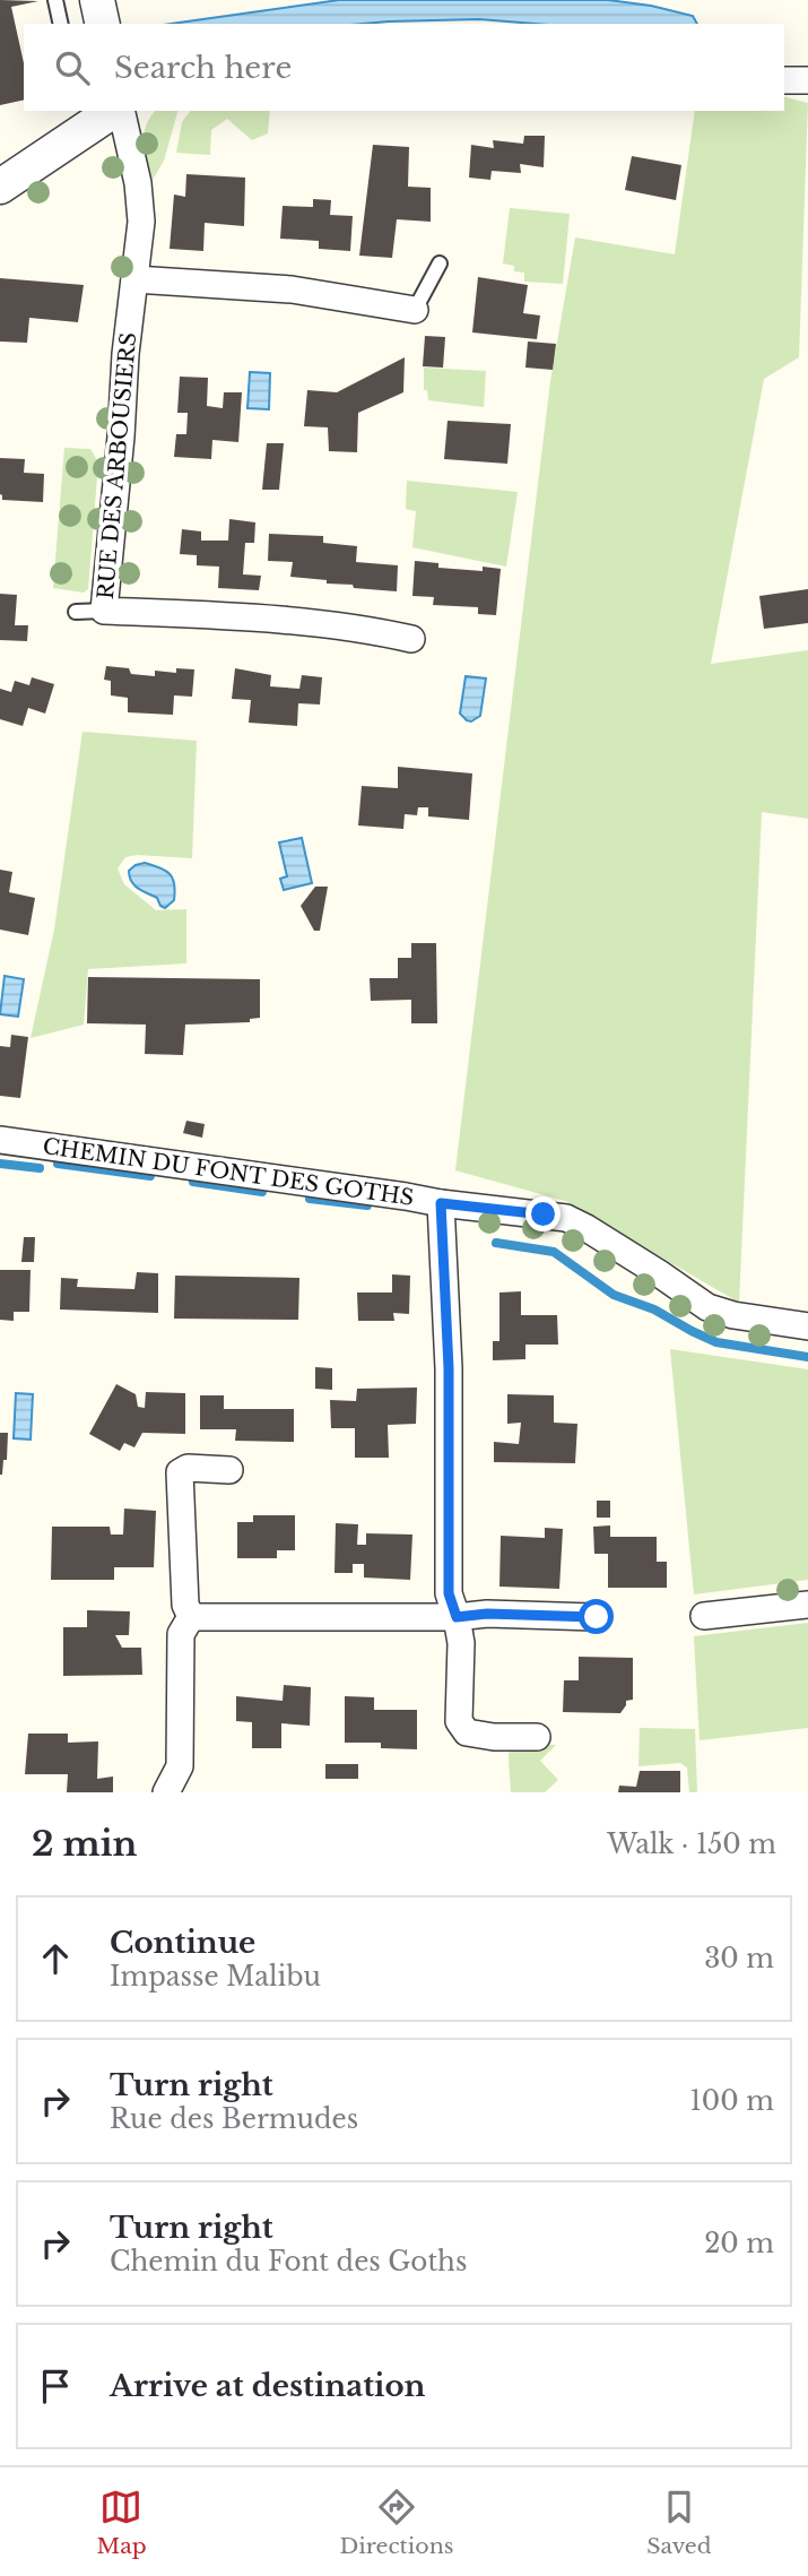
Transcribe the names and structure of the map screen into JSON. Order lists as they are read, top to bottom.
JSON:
{
  "streets": {
    "street": ["RUE DES ARBOUSIERS", "CHEMIN DU FONT DES GOTHS"]
  },
  "page": {
    "search": "Search here",
    "heading": ["2 min", "Walk · 150 m"],
    "list": [
      ["Continue", "Impasse Malibu", "30 m"],
      ["Turn right", "Rue des Bermudes", "100 m"],
      ["Turn right", "Chemin du Font des Goths", "20 m"],
      "Arrive at destination"
    ],
    "nav": ["Map", "Directions", "Saved"]
  }
}
